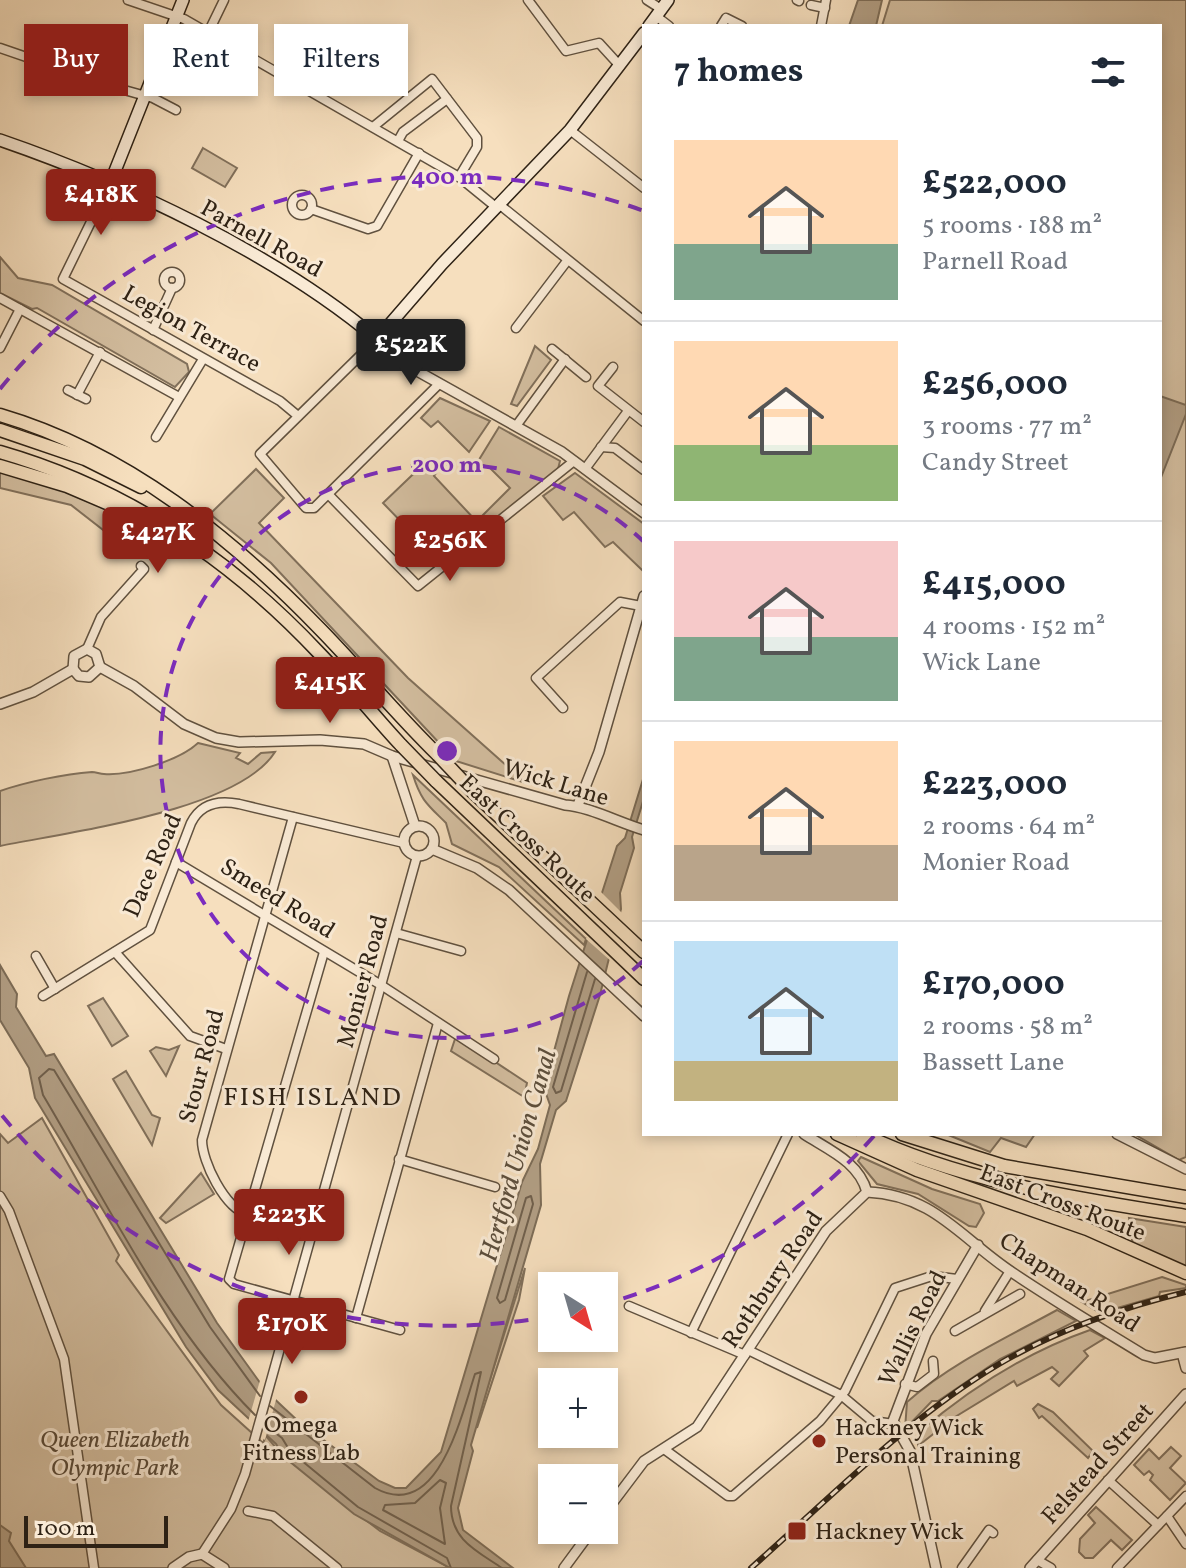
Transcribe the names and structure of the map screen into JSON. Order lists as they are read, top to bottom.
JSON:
{
  "streets": {
    "highway": ["East Cross Route"],
    "main road": ["Parnell Road"],
    "street": [
      "Legion Terrace",
      "Wick Lane",
      "Dace Road",
      "Smeed Road",
      "Monier Road",
      "Stour Road",
      "Rothbury Road",
      "Chapman Road",
      "Wallis Road",
      "Felstead Street"
    ]
  },
  "crossings": [
    ["Parnell Road", "Legion Terrace"],
    ["Dace Road", "Smeed Road"],
    ["Dace Road", "Monier Road"],
    ["Dace Road", "Stour Road"],
    ["Smeed Road", "Monier Road"],
    ["Smeed Road", "Stour Road"],
    ["Chapman Road", "Wallis Road"]
  ],
  "districts": ["FISH ISLAND"],
  "water": ["Hertford Union Canal"],
  "parks": ["Queen Elizabeth Olympic Park"],
  "places": {
    "other": ["Omega Fitness Lab", "Hackney Wick Personal Training"],
    "transit": ["Hackney Wick"]
  },
  "scale_bar": "100 m",
  "north": "bottom right",
  "page": {
    "chip": ["Buy", "Rent", "Filters"],
    "heading": "7 homes",
    "list": [
      {
        "name": "£522,000",
        "note": "5 rooms · 188 m² · Parnell Road"
      },
      {
        "name": "£256,000",
        "note": "3 rooms · 77 m² · Candy Street"
      },
      {
        "name": "£415,000",
        "note": "4 rooms · 152 m² · Wick Lane"
      },
      {
        "name": "£223,000",
        "note": "2 rooms · 64 m² · Monier Road"
      },
      {
        "name": "£170,000",
        "note": "2 rooms · 58 m² · Bassett Lane"
      }
    ],
    "price": [
      "£418K",
      "£522K",
      "£427K",
      "£256K",
      "£415K",
      "£223K",
      "£170K"
    ],
    "map_buttons": ["+", "−"],
    "scale": "100 m"
  },
  "rings": ["400 m", "200 m"]
}
